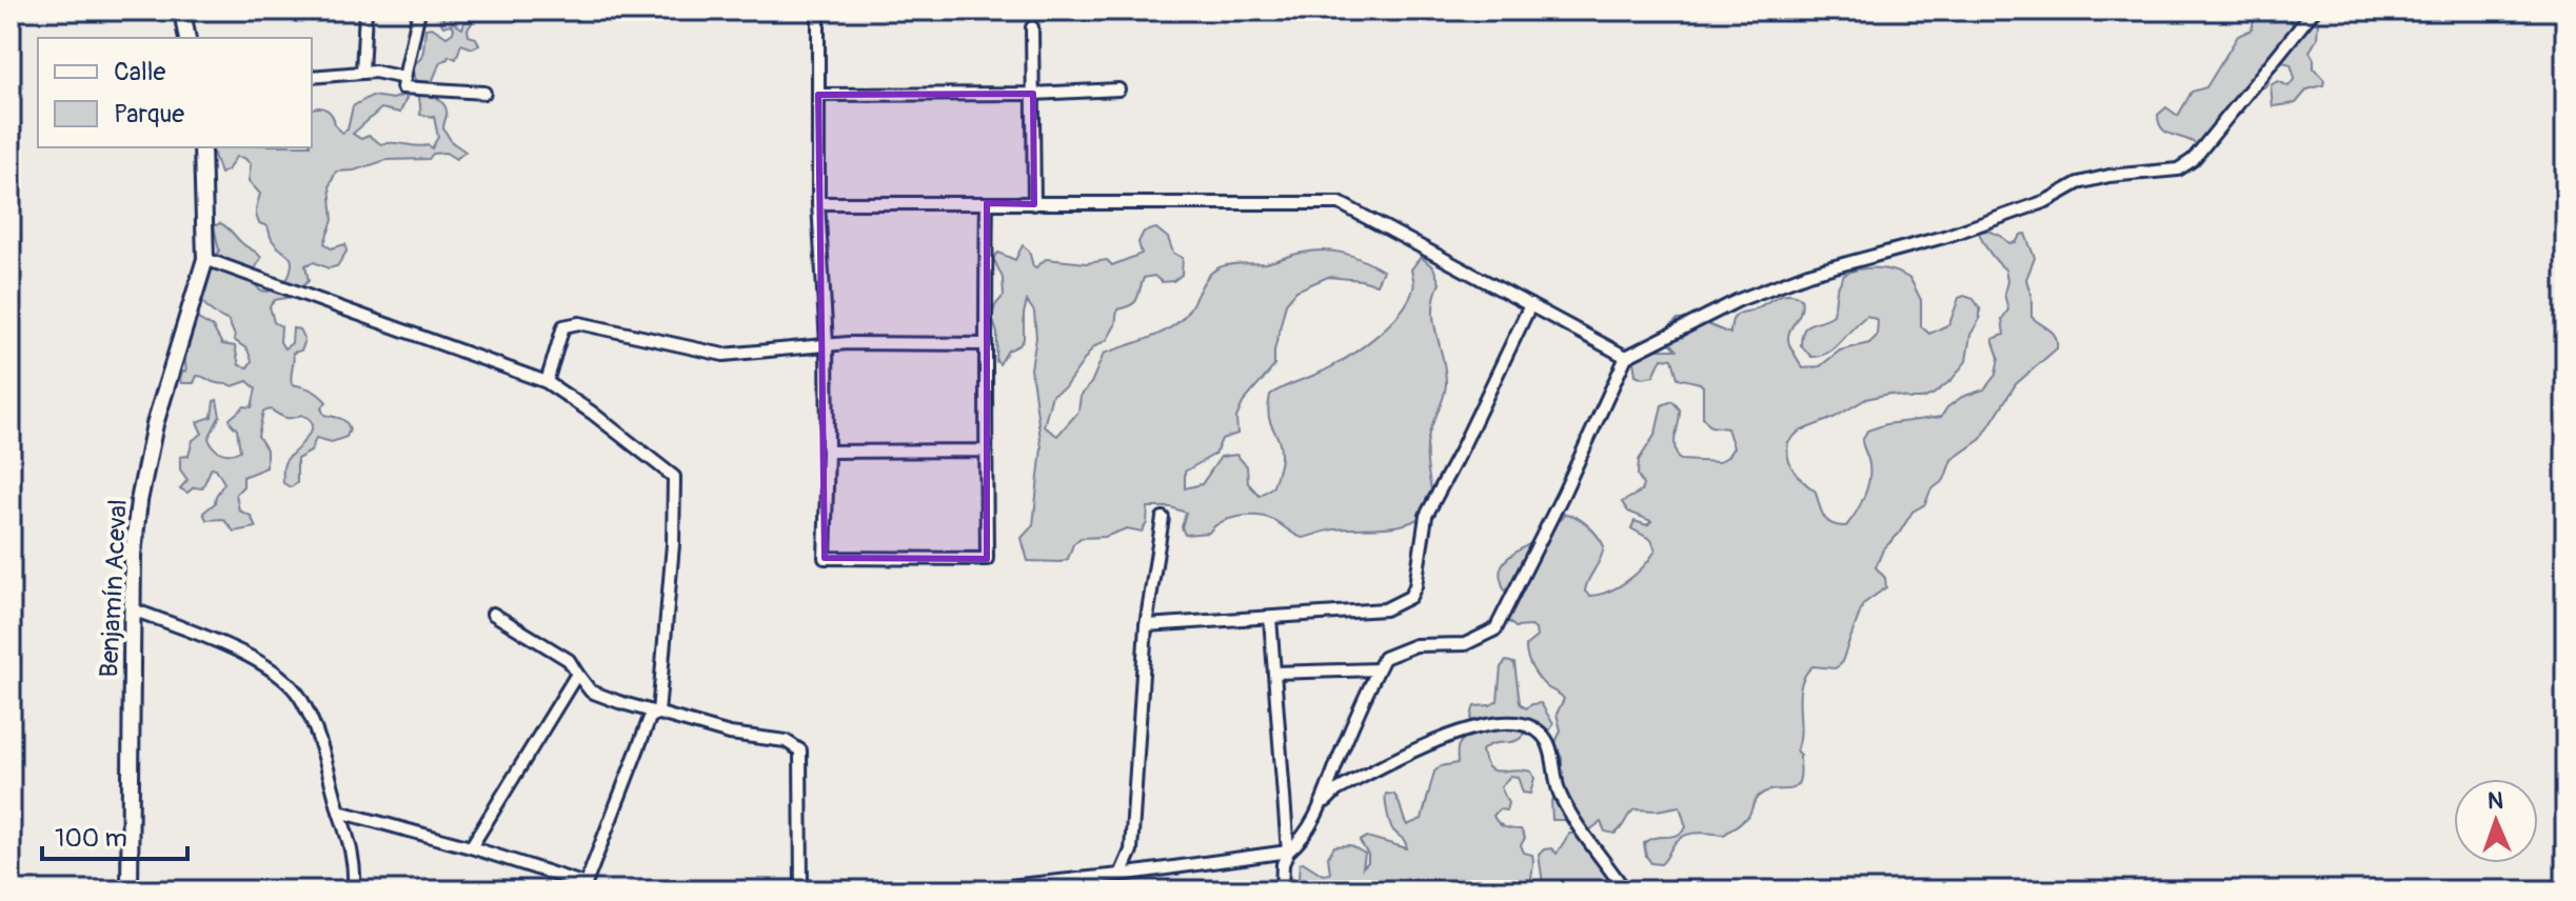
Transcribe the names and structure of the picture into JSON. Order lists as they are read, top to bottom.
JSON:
{
  "streets": {
    "street": ["Benjamín Aceval"]
  },
  "legend": ["Calle", "Parque"],
  "scale_bar": "100 m",
  "north": "top"
}
